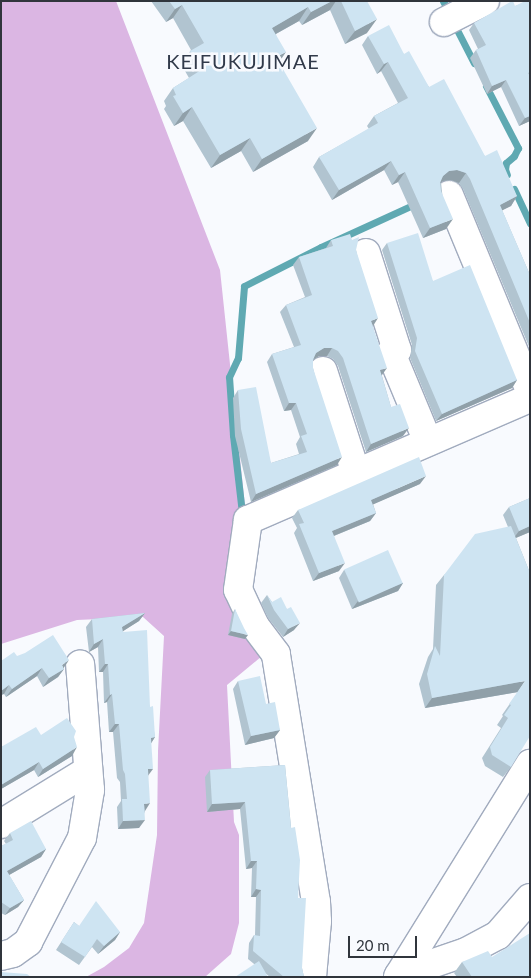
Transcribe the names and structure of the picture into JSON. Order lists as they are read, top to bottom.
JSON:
{
  "districts": ["KEIFUKUJIMAE"],
  "scale_bar": "20 m"
}
